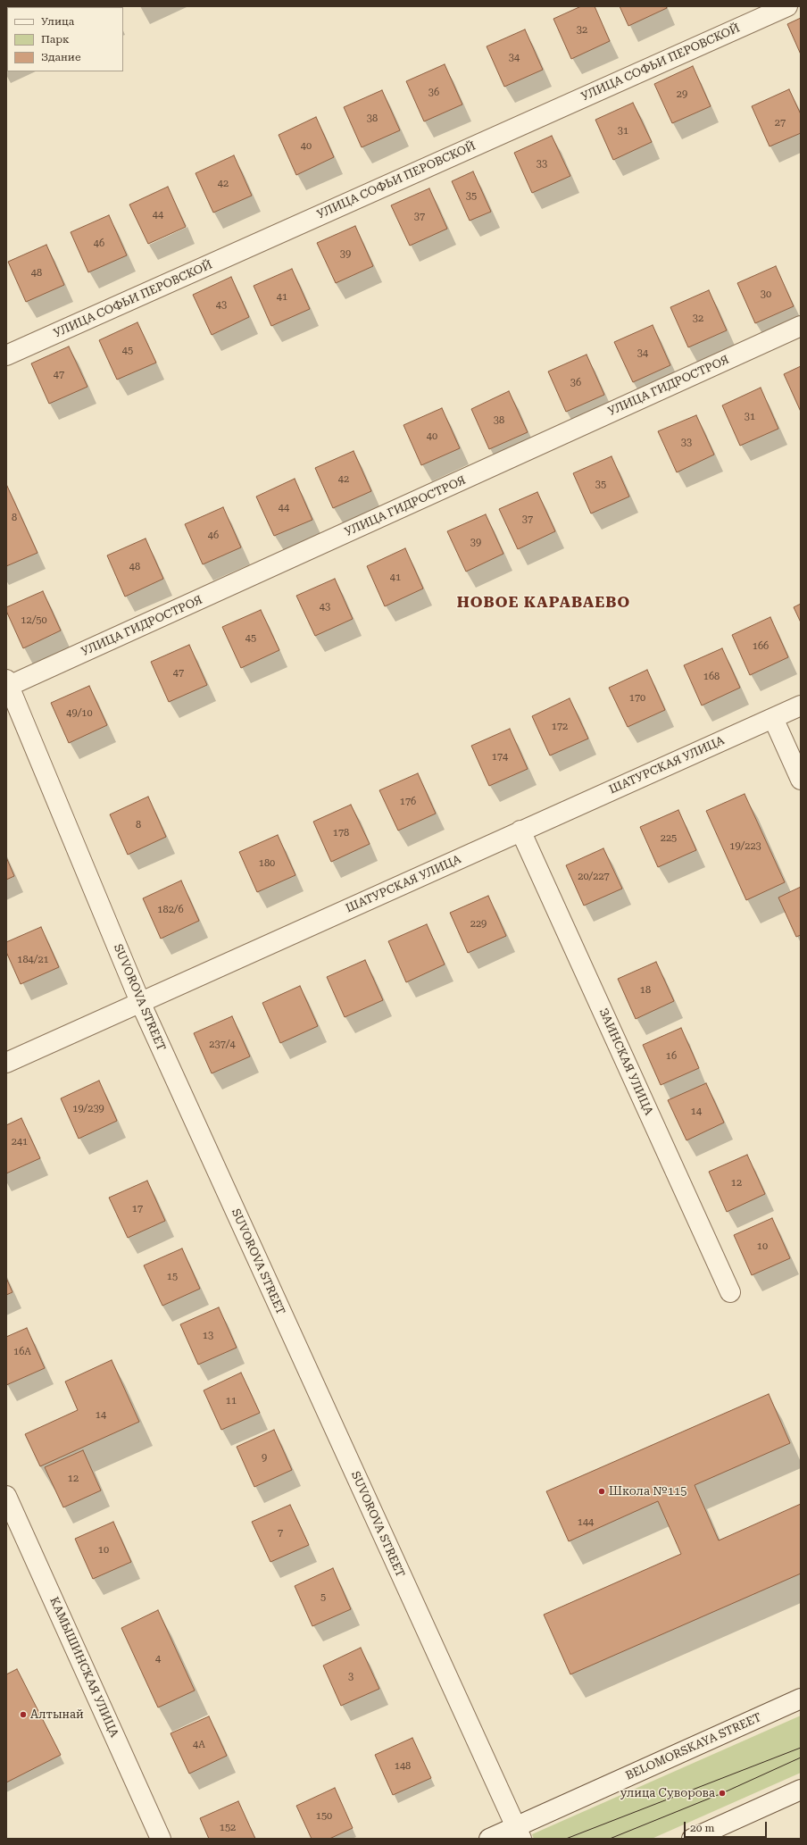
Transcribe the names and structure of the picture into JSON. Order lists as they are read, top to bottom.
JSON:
{
  "streets": {
    "street": [
      "УЛИЦА СОФЬИ ПЕРОВСКОЙ",
      "УЛИЦА ГИДРОСТРОЯ",
      "ШАТУРСКАЯ УЛИЦА",
      "SUVOROVA STREET",
      "ЗАИНСКАЯ УЛИЦА",
      "КАМЫШИНСКАЯ УЛИЦА",
      "BELOMORSKAYA STREET"
    ]
  },
  "crossings": [
    ["УЛИЦА ГИДРОСТРОЯ", "SUVOROVA STREET"],
    ["ШАТУРСКАЯ УЛИЦА", "SUVOROVA STREET"],
    ["ШАТУРСКАЯ УЛИЦА", "ЗАИНСКАЯ УЛИЦА"],
    ["SUVOROVA STREET", "BELOMORSKAYA STREET"]
  ],
  "districts": ["НОВОЕ КАРАВАЕВО"],
  "places": ["Школа №115", "Алтынай", "улица Суворова"],
  "house_numbers": [
    "32",
    "34",
    "36",
    "29",
    "38",
    "27",
    "31",
    "40",
    "33",
    "42",
    "35",
    "44",
    "37",
    "46",
    "39",
    "48",
    "30",
    "41",
    "43",
    "32",
    "45",
    "34",
    "47",
    "36",
    "31",
    "38",
    "40",
    "33",
    "42",
    "35",
    "44",
    "8",
    "37",
    "46",
    "39",
    "48",
    "41",
    "43",
    "12/50",
    "45",
    "166",
    "47",
    "168",
    "170",
    "49/10",
    "172",
    "174",
    "176",
    "8",
    "178",
    "225",
    "19/223",
    "180",
    "20/227",
    "182/6",
    "229",
    "184/21",
    "18",
    "237/4",
    "16",
    "19/239",
    "14",
    "241",
    "12",
    "17",
    "10",
    "15",
    "13",
    "16А",
    "11",
    "14",
    "9",
    "12",
    "144",
    "7",
    "10",
    "5",
    "4",
    "3",
    "4А",
    "148",
    "150",
    "152"
  ],
  "legend": ["Улица", "Парк", "Здание"],
  "scale_bar": "20 m"
}
